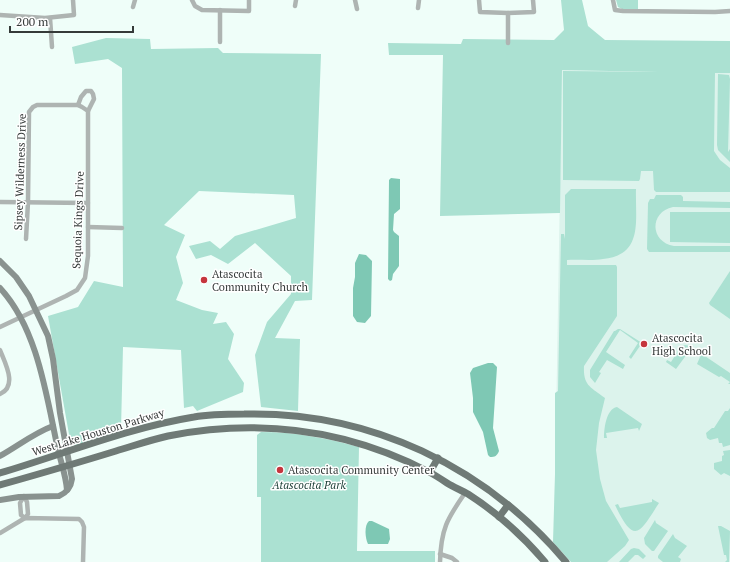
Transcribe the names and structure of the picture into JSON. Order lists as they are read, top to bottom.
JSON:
{
  "streets": {
    "main road": ["West Lake Houston Parkway"],
    "street": ["Sipsey Wilderness Drive", "Sequoia Kings Drive"]
  },
  "crossings": [
    ["Sipsey Wilderness Drive", "Sequoia Kings Drive"]
  ],
  "parks": ["Atascocita Park"],
  "places": ["Atascocita Community Church", "Atascocita High School", "Atascocita Community Center"],
  "scale_bar": "200 m"
}
